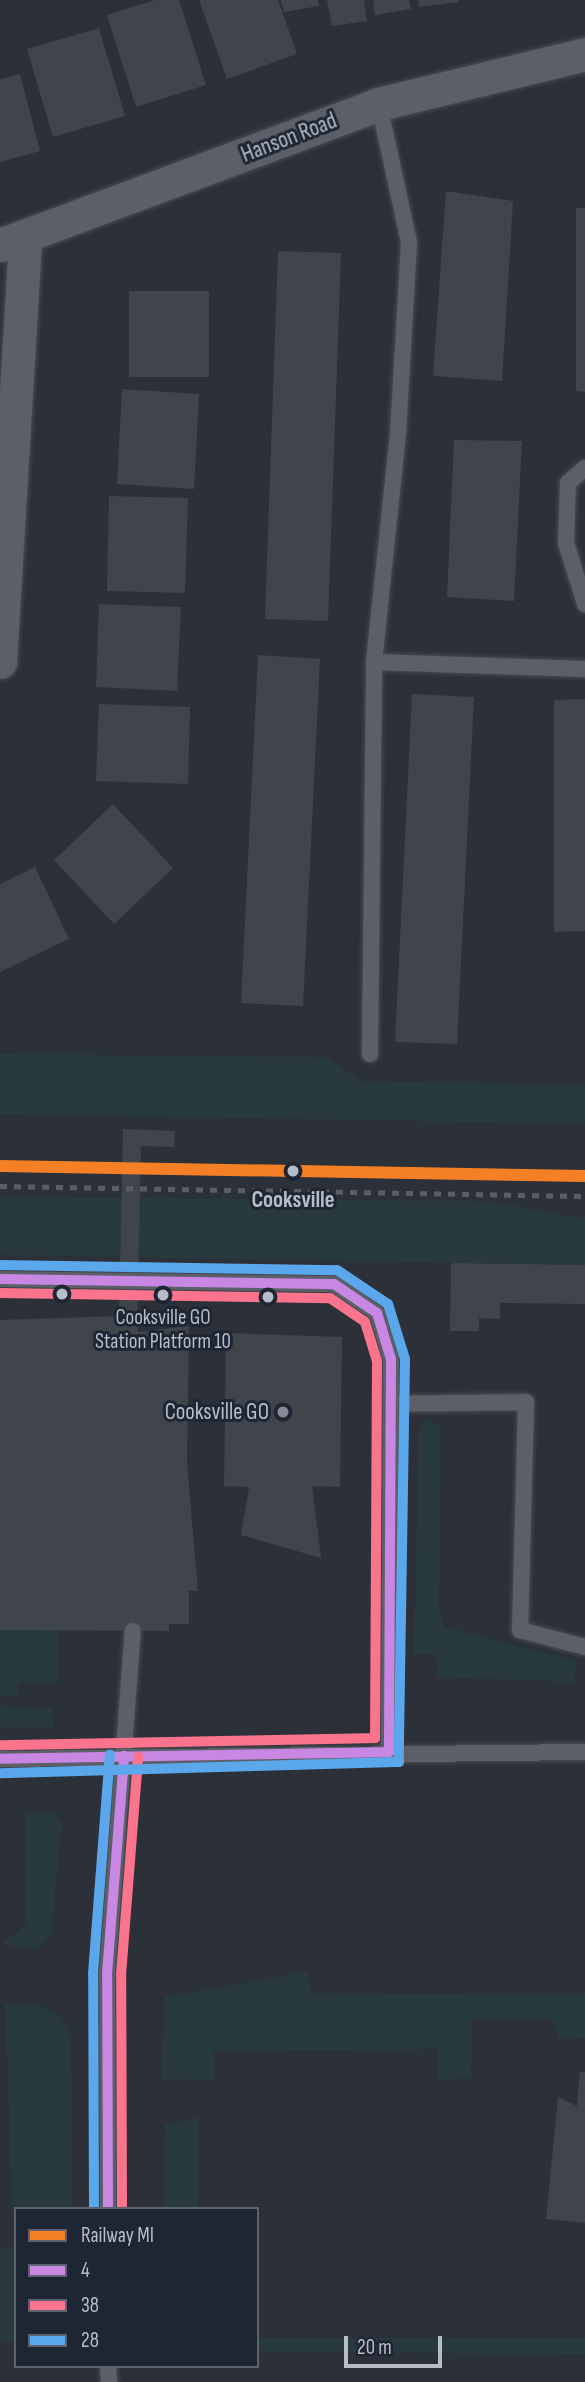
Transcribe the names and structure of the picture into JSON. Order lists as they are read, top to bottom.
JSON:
{
  "streets": {
    "street": ["Hanson Road"]
  },
  "places": ["Cooksville", "Cooksville GO Station Platform 10", "Cooksville GO"],
  "lines": [
    "rail line MI",
    "transit line 28",
    "transit line 4",
    "transit line 38"
  ],
  "legend": [
    "Railway MI",
    "4",
    "38",
    "28"
  ],
  "scale_bar": "20 m"
}
